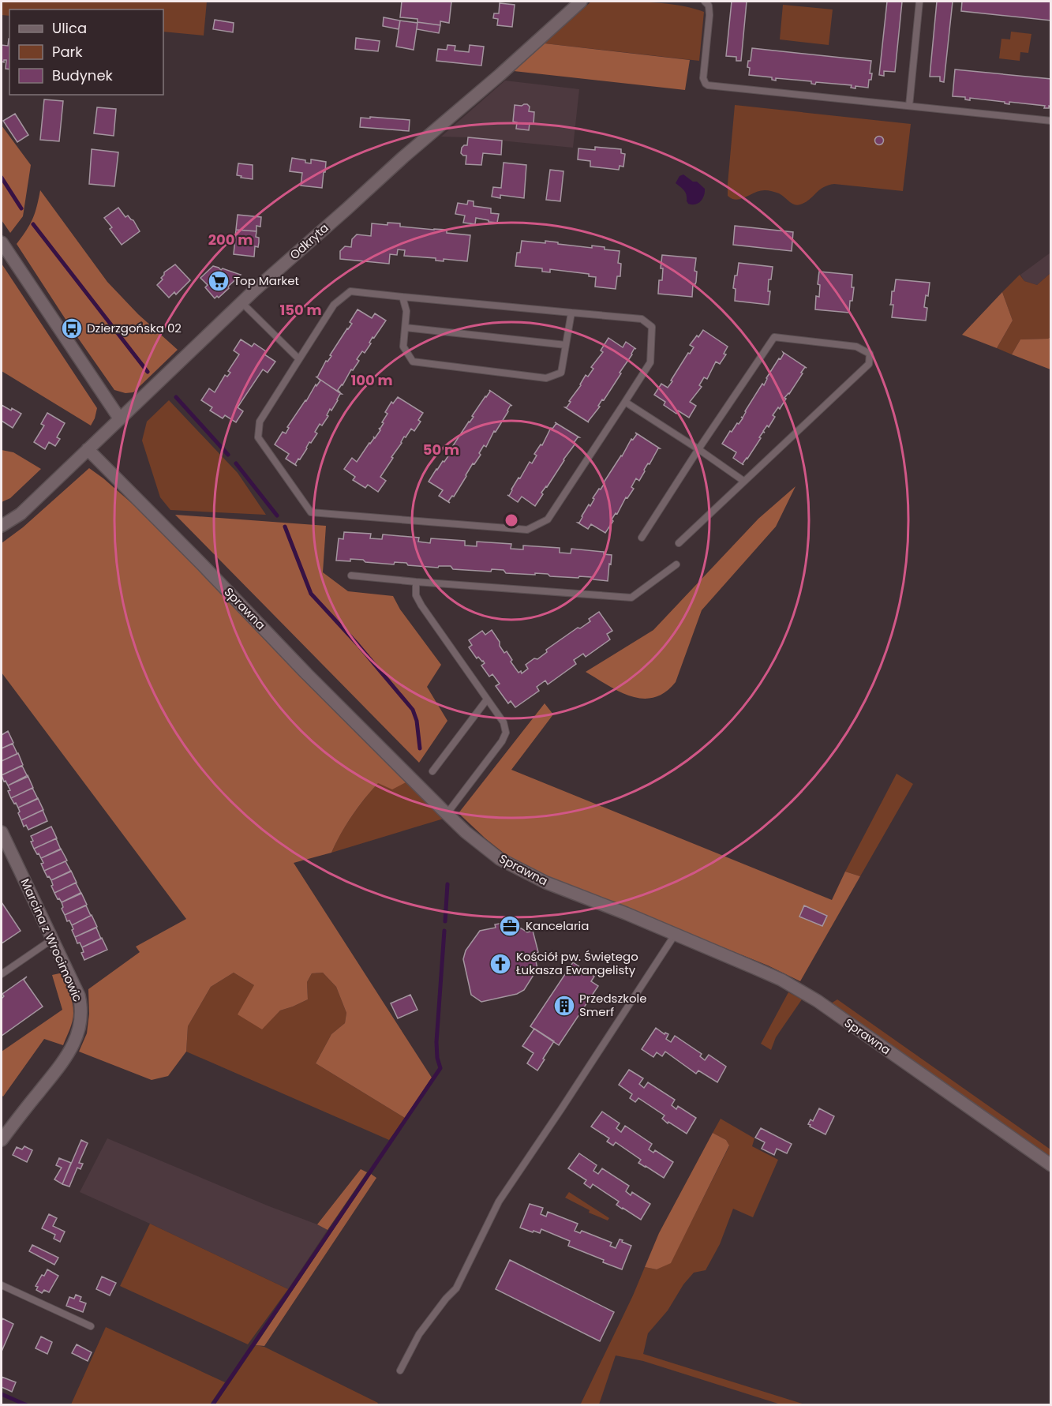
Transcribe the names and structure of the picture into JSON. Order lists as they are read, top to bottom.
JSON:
{
  "streets": {
    "street": ["Odkryta", "Sprawna", "Marcina z Wrocimowic"]
  },
  "crossings": [
    ["Odkryta", "Sprawna"]
  ],
  "places": {
    "supermarket": ["Top Market"],
    "bus stop": ["Dzierzgońska 02"],
    "office": ["Kancelaria"],
    "church": ["Kościół pw. Świętego Łukasza Ewangelisty"],
    "building": ["Przedszkole Smerf"]
  },
  "legend": ["Ulica", "Park", "Budynek"],
  "rings": [
    "200 m",
    "150 m",
    "100 m",
    "50 m"
  ]
}
